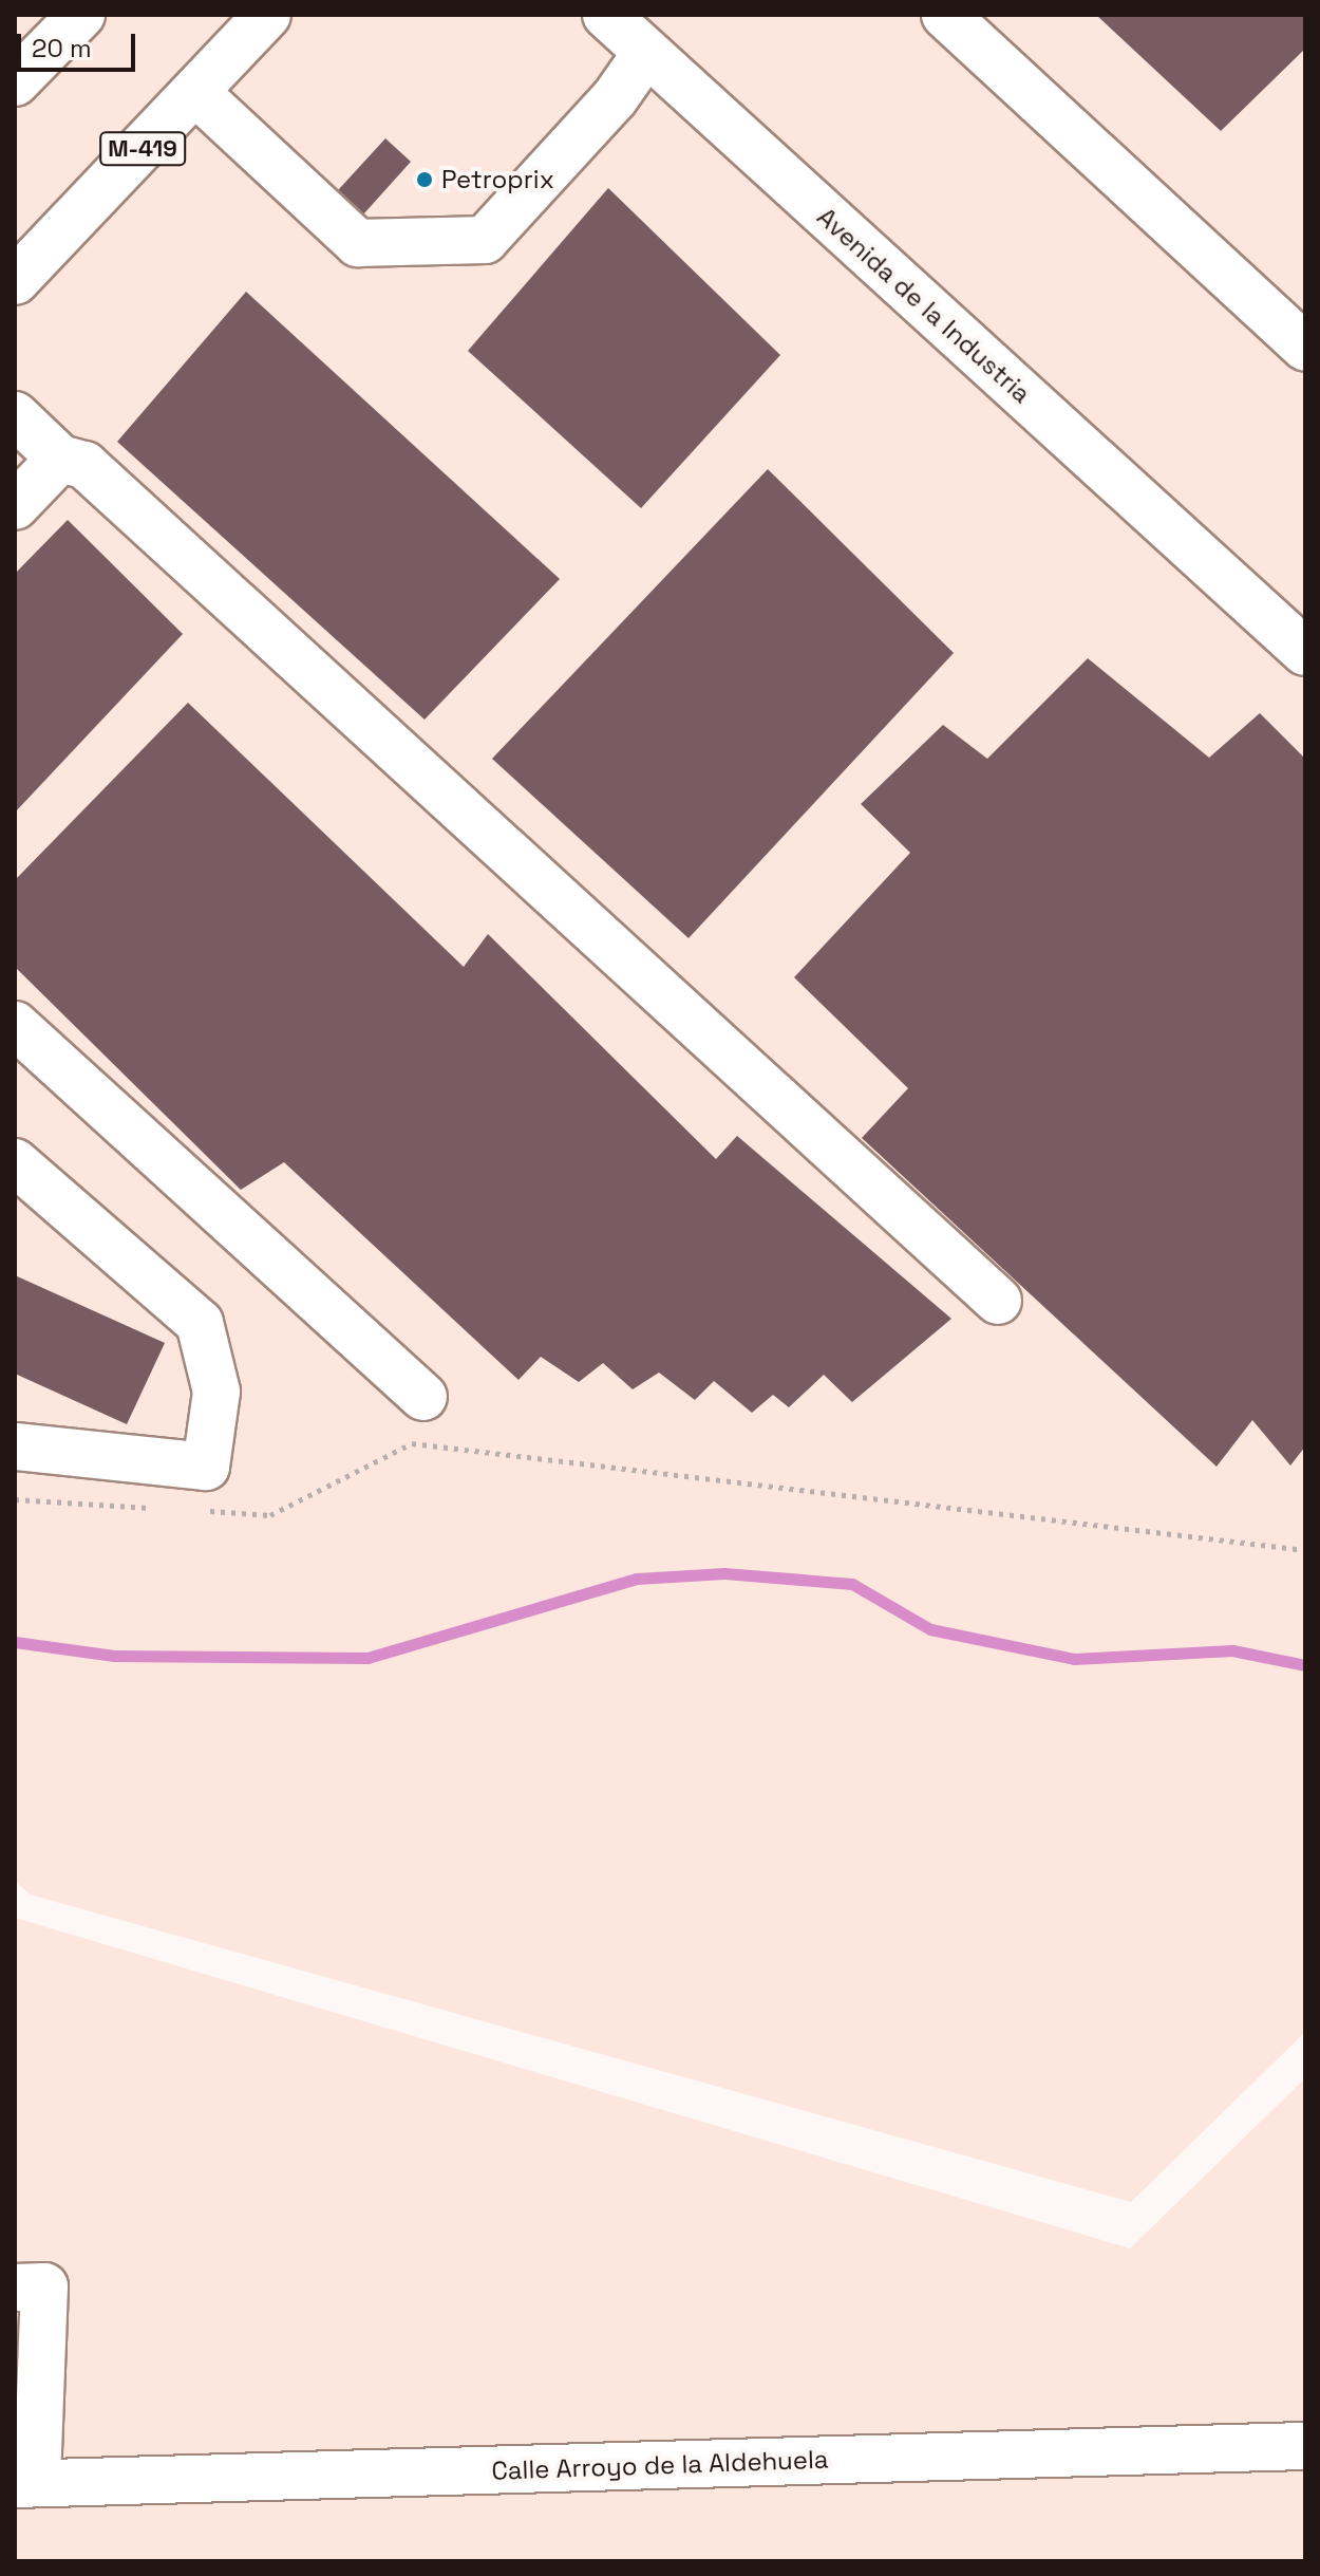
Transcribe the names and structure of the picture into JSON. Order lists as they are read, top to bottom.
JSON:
{
  "streets": {
    "street": ["M-419", "Avenida de la Industria", "Calle Arroyo de la Aldehuela"]
  },
  "places": ["Petroprix"],
  "scale_bar": "20 m"
}
